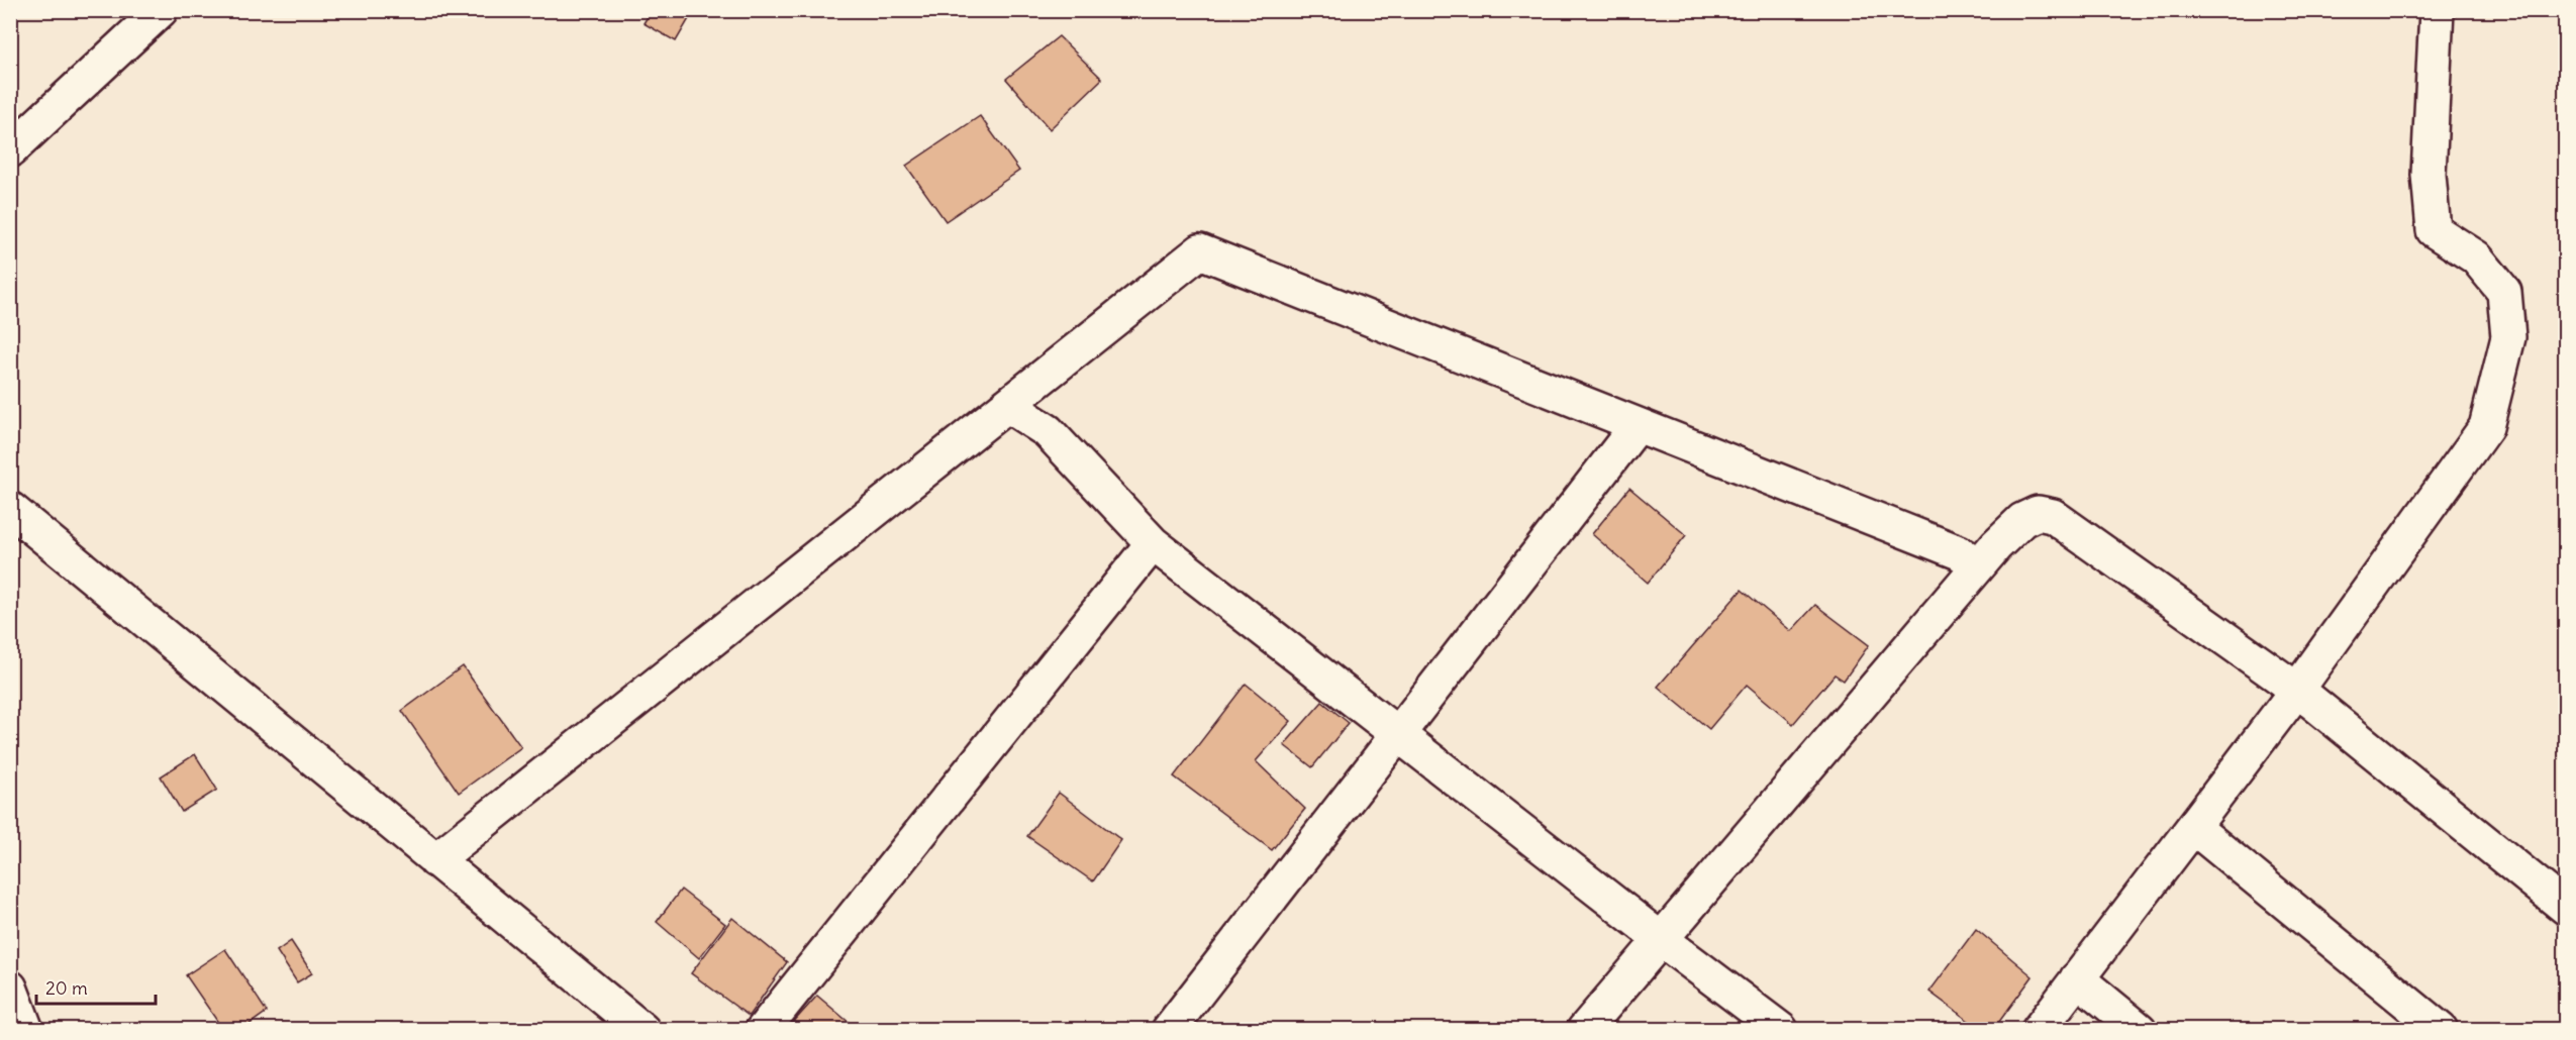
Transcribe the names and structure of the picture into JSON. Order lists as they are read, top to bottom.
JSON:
{
  "scale_bar": "20 m"
}
